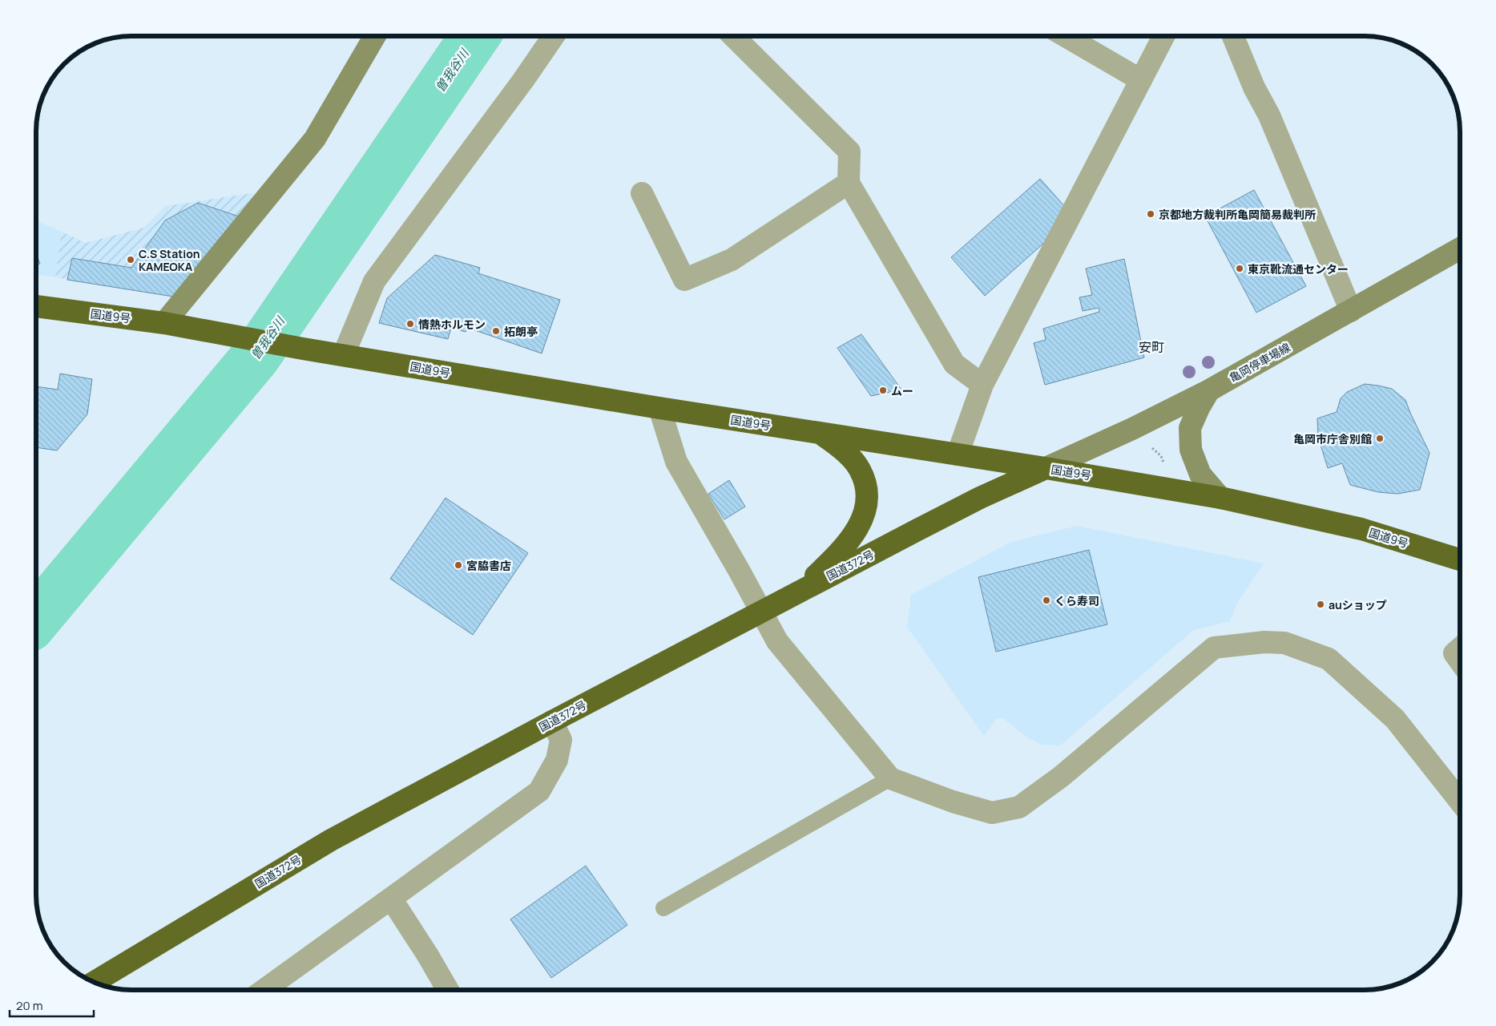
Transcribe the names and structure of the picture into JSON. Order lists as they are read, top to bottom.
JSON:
{
  "streets": {
    "highway": ["国道9号", "国道372号"],
    "main road": ["亀岡停車場線"]
  },
  "crossings": [
    ["国道9号", "亀岡停車場線"],
    ["国道9号", "国道372号"],
    ["亀岡停車場線", "国道372号"]
  ],
  "districts": ["安町"],
  "water": ["曽我谷川"],
  "places": [
    "京都地方裁判所亀岡簡易裁判所",
    "C.S Station KAMEOKA",
    "東京靴流通センター",
    "情熱ホルモン",
    "拓朗亭",
    "ムー",
    "亀岡市庁舎別館",
    "宮脇書店",
    "くら寿司",
    "auショップ"
  ],
  "scale_bar": "20 m"
}
